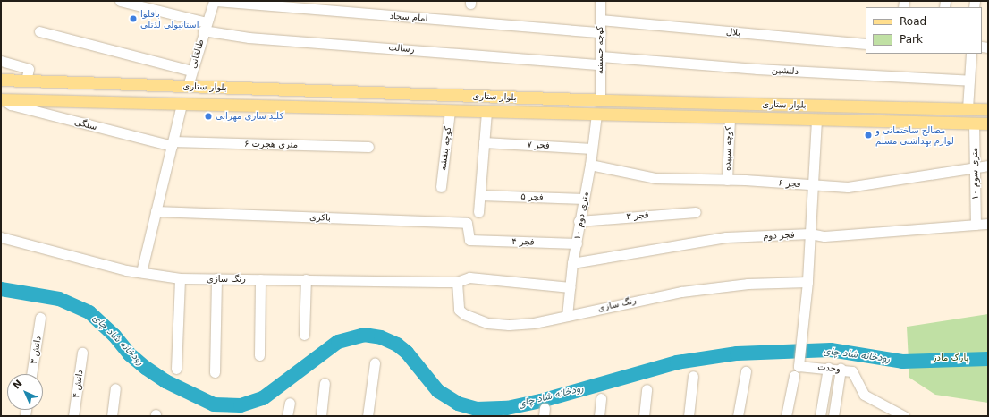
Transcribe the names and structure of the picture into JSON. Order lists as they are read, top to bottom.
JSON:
{
  "streets": {
    "main road": ["بلوار ستاری"],
    "street": [
      "امام سجاد",
      "بلال",
      "رسالت",
      "کوچه حسینیه",
      "طالقانی",
      "دلنشین",
      "سلگی",
      "۶ متری هجرت",
      "فجر ۷",
      "کوچه بنفشه",
      "کوچه سپیده",
      "۱۰ متری سوم",
      "فجر ۶",
      "فجر ۵",
      "۱۰ متری دوم",
      "فجر ۳",
      "باکری",
      "فجر دوم",
      "فجر ۴",
      "رنگ سازی",
      "دانش ۳",
      "وحدت",
      "دانش ۴"
    ]
  },
  "crossings": [
    ["امام سجاد", "کوچه حسینیه"],
    ["بلال", "کوچه حسینیه"],
    ["رسالت", "کوچه حسینیه"],
    ["رسالت", "طالقانی"],
    ["رسالت", "دلنشین"],
    ["کوچه حسینیه", "دلنشین"],
    ["کوچه حسینیه", "بلوار ستاری"],
    ["طالقانی", "بلوار ستاری"],
    ["بلوار ستاری", "سلگی"],
    ["بلوار ستاری", "کوچه بنفشه"],
    ["بلوار ستاری", "کوچه سپیده"],
    ["بلوار ستاری", "۱۰ متری سوم"],
    ["بلوار ستاری", "۱۰ متری دوم"],
    ["سلگی", "۶ متری هجرت"],
    ["فجر ۷", "۱۰ متری دوم"],
    ["کوچه سپیده", "فجر ۶"],
    ["۱۰ متری سوم", "فجر ۶"],
    ["۱۰ متری سوم", "فجر دوم"],
    ["فجر ۶", "۱۰ متری دوم"],
    ["فجر ۵", "۱۰ متری دوم"],
    ["۱۰ متری دوم", "فجر ۳"],
    ["۱۰ متری دوم", "فجر دوم"],
    ["۱۰ متری دوم", "فجر ۴"],
    ["۱۰ متری دوم", "رنگ سازی"],
    ["باکری", "فجر ۴"],
    ["رنگ سازی", "وحدت"]
  ],
  "water": ["رودخانه شاد چای"],
  "parks": ["پارک مادر"],
  "places": ["باقلوا استانبولی لذتلی", "کلید سازی مهرابی", "مصالح ساختمانی و لوازم بهداشتی مسلم"],
  "legend": ["Road", "Park"],
  "north": "top left"
}
